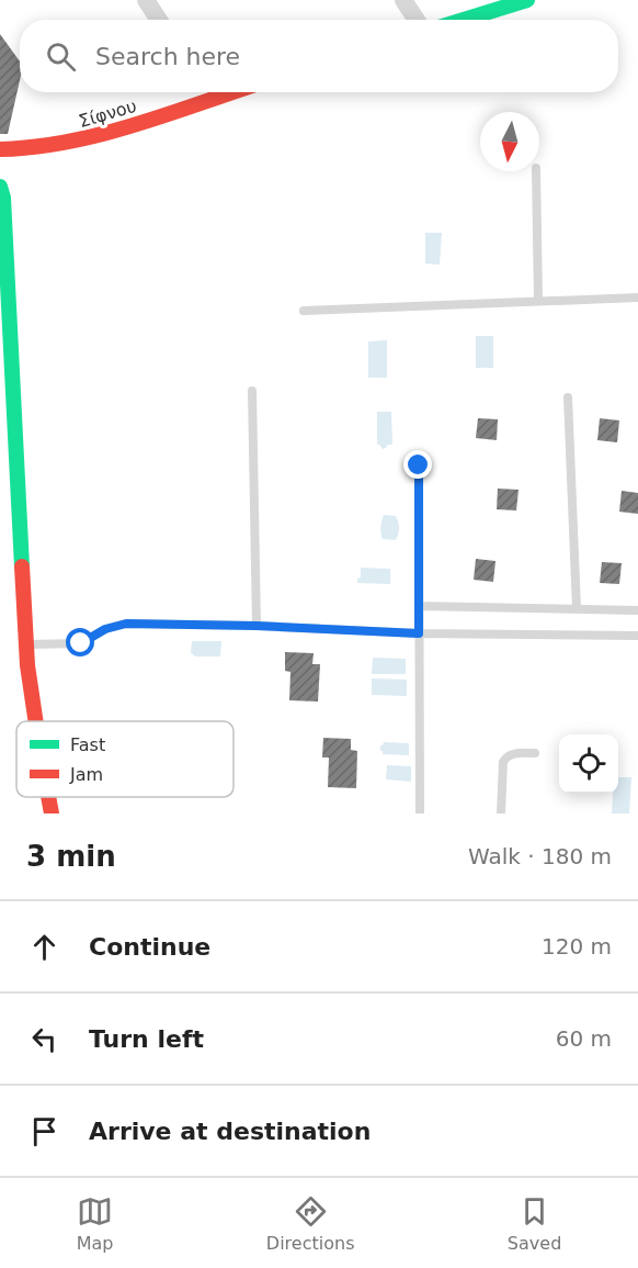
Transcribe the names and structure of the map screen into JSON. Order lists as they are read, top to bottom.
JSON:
{
  "streets": {
    "street": ["Σίφνου"]
  },
  "legend": ["Fast", "Jam"],
  "north": "bottom",
  "page": {
    "search": "Search here",
    "heading": ["3 min", "Walk · 180 m"],
    "list": [
      ["Continue", "120 m"],
      ["Turn left", "60 m"],
      "Arrive at destination"
    ],
    "nav": ["Map", "Directions", "Saved"]
  }
}
